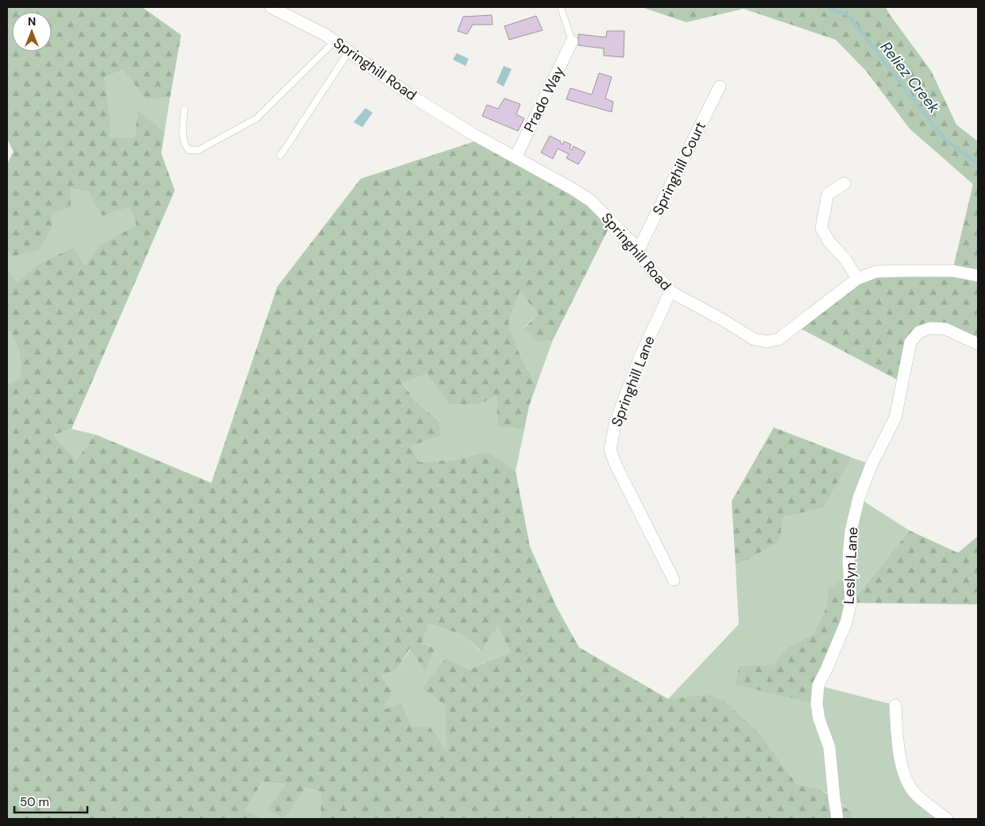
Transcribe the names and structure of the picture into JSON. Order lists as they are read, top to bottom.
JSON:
{
  "streets": {
    "street": [
      "Springhill Road",
      "Prado Way",
      "Springhill Court",
      "Springhill Lane",
      "Leslyn Lane"
    ]
  },
  "crossings": [
    ["Springhill Road", "Prado Way"],
    ["Springhill Road", "Springhill Court"],
    ["Springhill Road", "Springhill Lane"]
  ],
  "water": ["Reliez Creek"],
  "scale_bar": "50 m",
  "north": "top"
}
